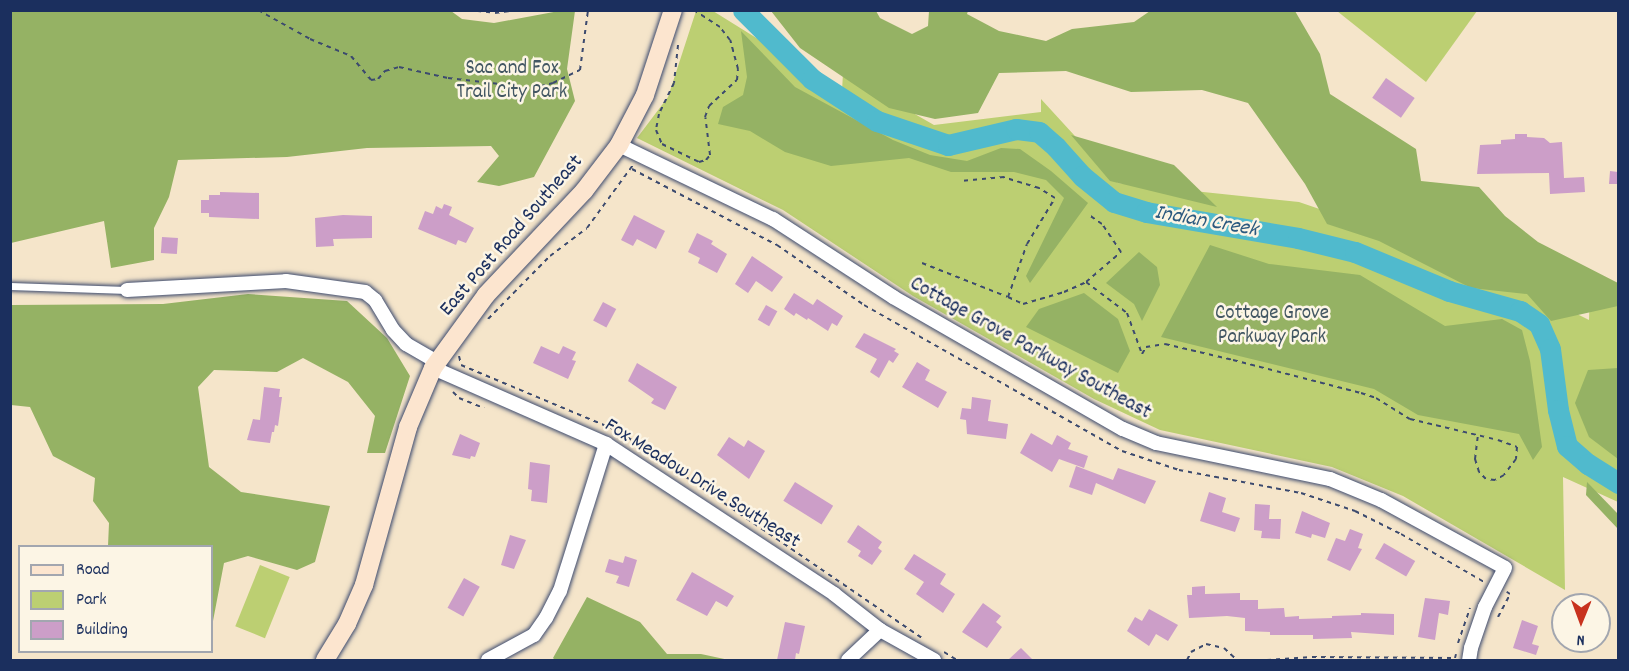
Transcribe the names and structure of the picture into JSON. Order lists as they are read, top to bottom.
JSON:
{
  "streets": {
    "main road": ["East Post Road Southeast"],
    "street": ["Cottage Grove Parkway Southeast", "Fox Meadow Drive Southeast"]
  },
  "crossings": [
    ["East Post Road Southeast", "Cottage Grove Parkway Southeast"],
    ["East Post Road Southeast", "Fox Meadow Drive Southeast"]
  ],
  "water": ["Indian Creek"],
  "parks": ["Sac and Fox Trail City Park", "Cottage Grove Parkway Park"],
  "legend": ["Road", "Park", "Building"],
  "north": "bottom"
}
